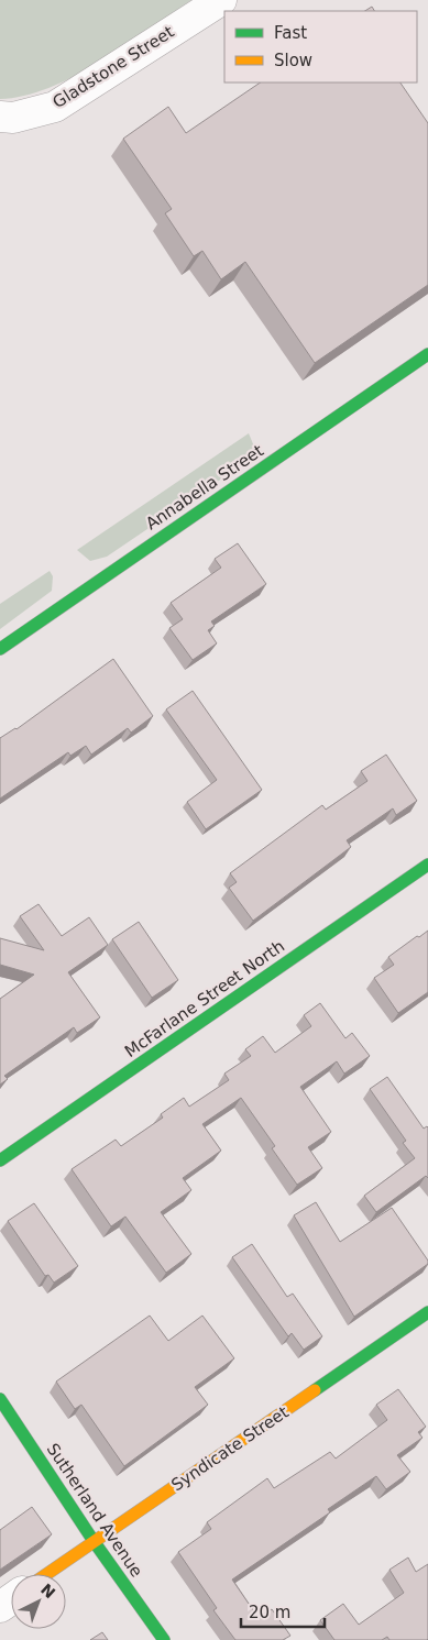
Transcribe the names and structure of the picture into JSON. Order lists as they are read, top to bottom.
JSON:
{
  "streets": {
    "street": [
      "Gladstone Street",
      "Annabella Street",
      "McFarlane Street North",
      "Syndicate Street",
      "Sutherland Avenue"
    ]
  },
  "crossings": [
    ["Syndicate Street", "Sutherland Avenue"]
  ],
  "legend": ["Fast", "Slow"],
  "scale_bar": "20 m",
  "north": "top right"
}
